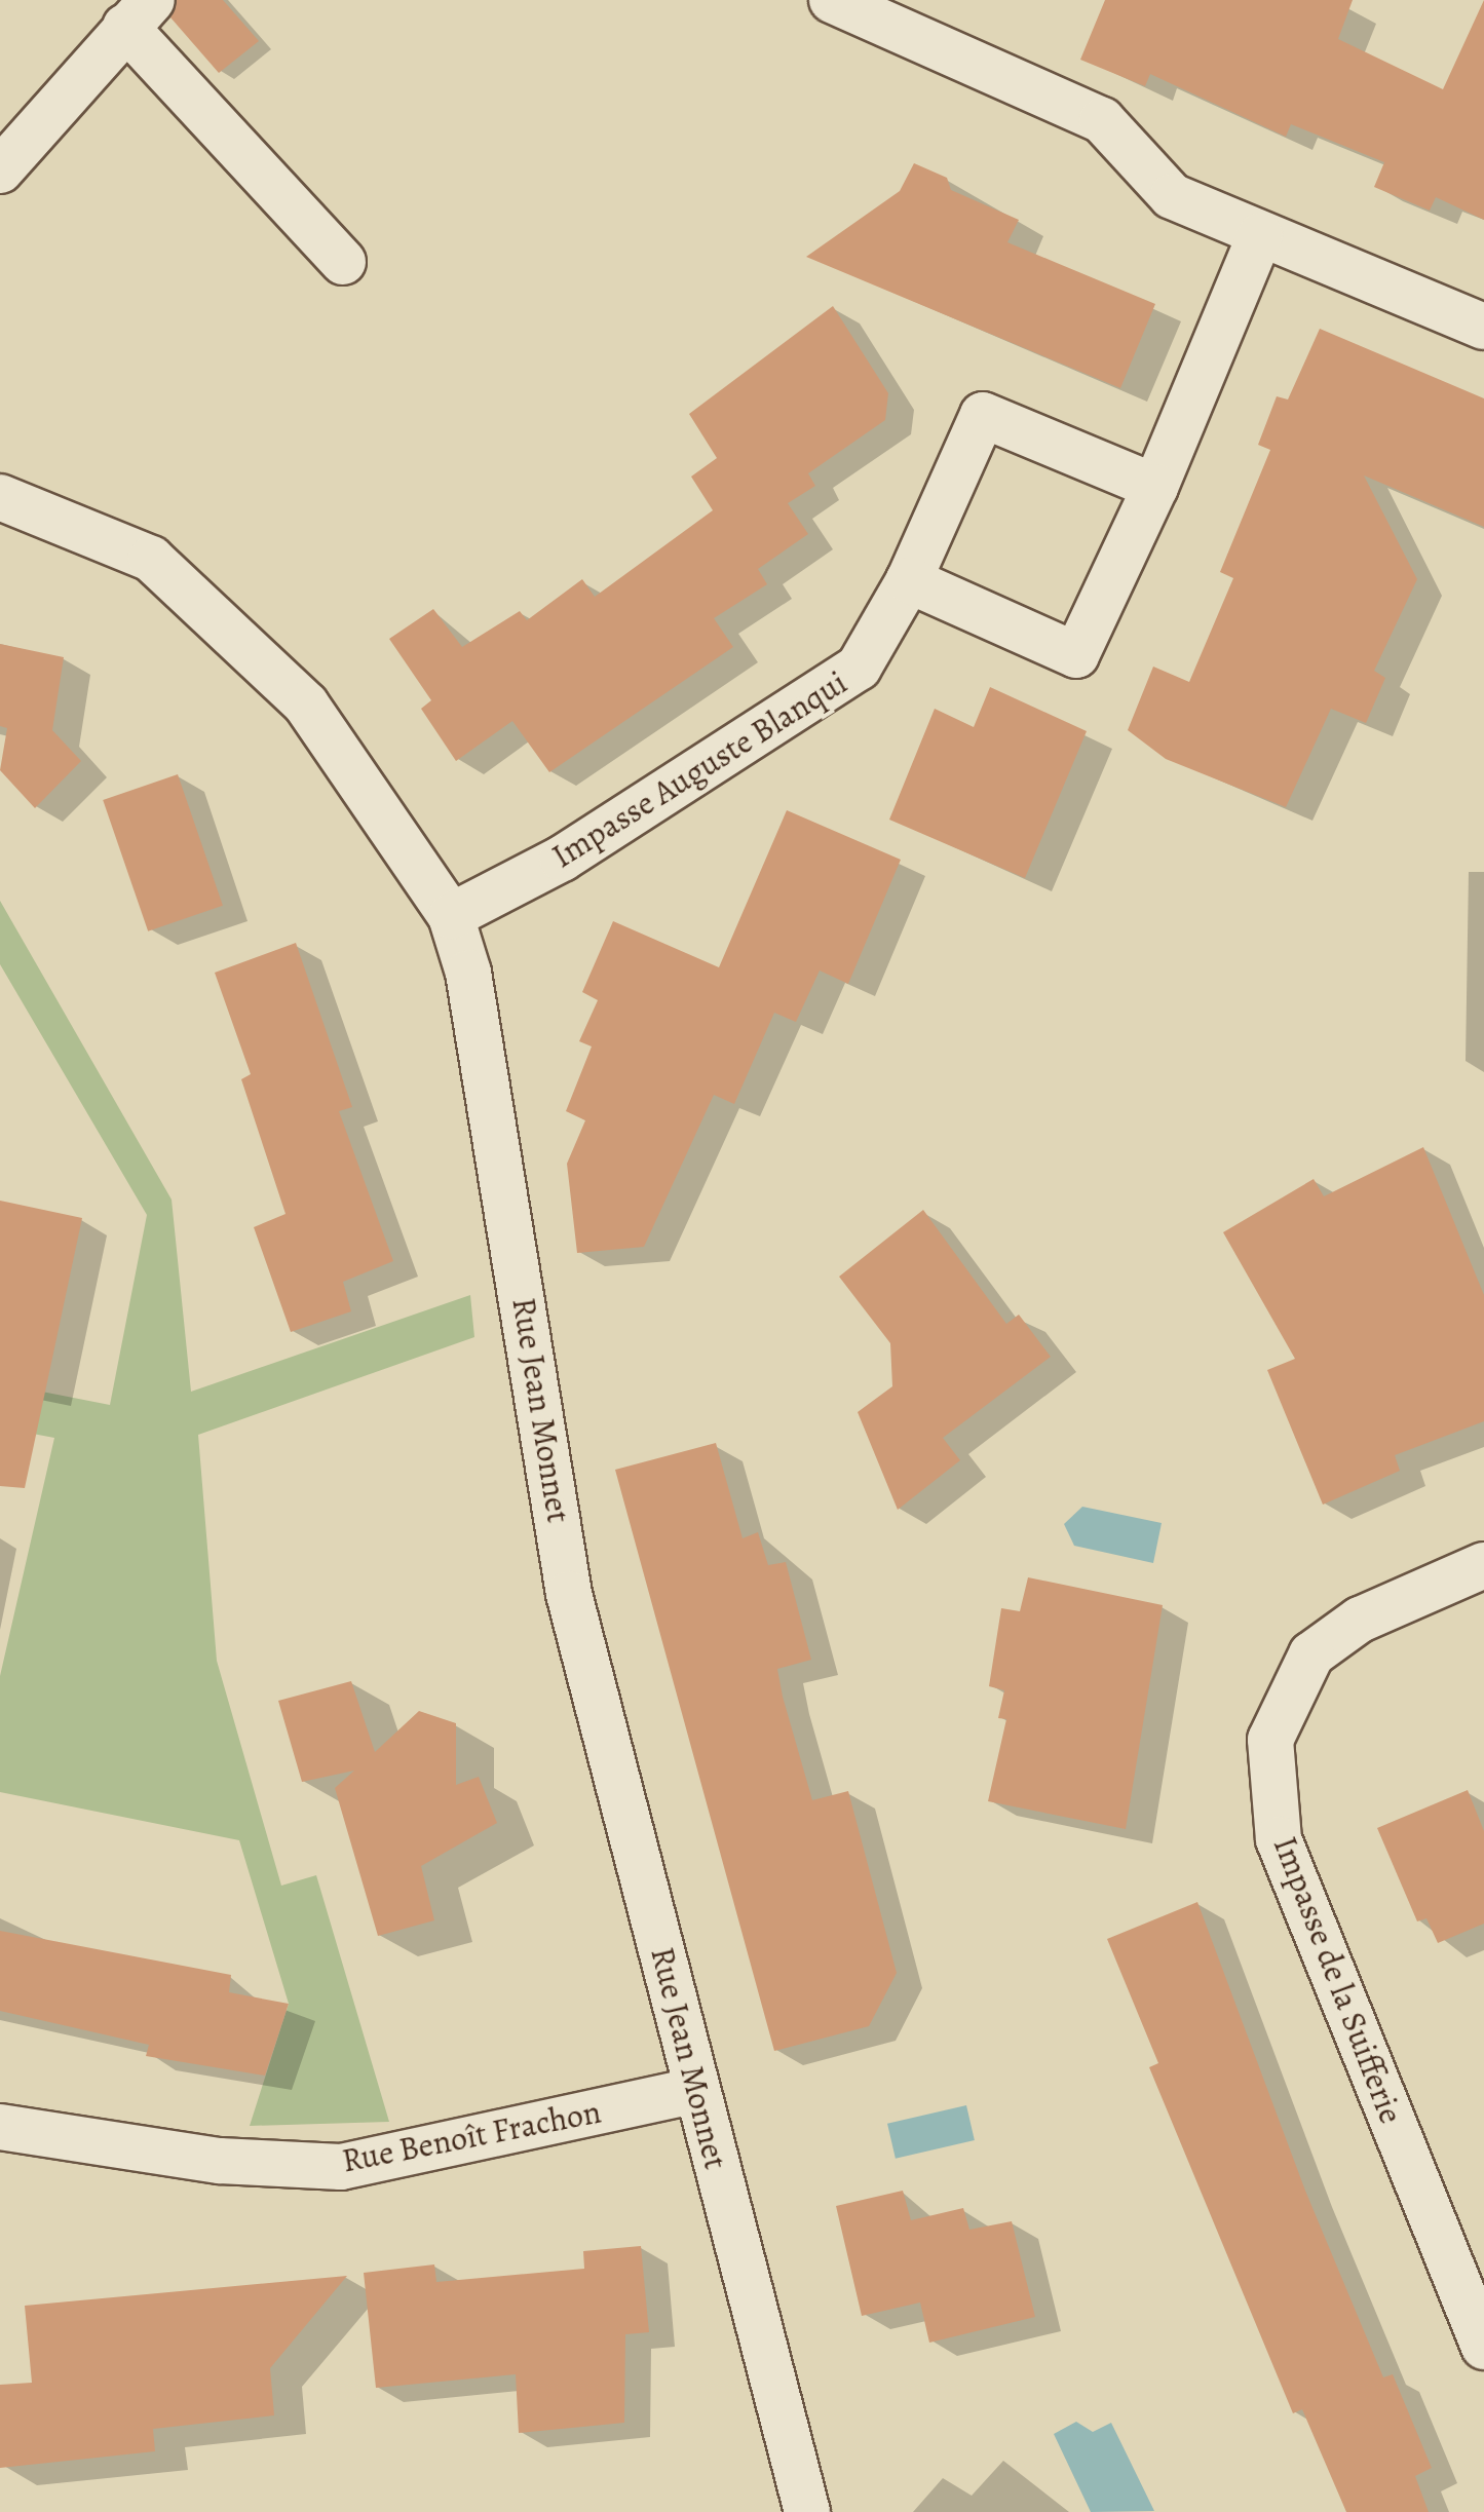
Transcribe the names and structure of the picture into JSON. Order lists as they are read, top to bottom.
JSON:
{
  "streets": {
    "street": [
      "Impasse Auguste Blanqui",
      "Rue Jean Monnet",
      "Impasse de la Suifferie",
      "Rue Benoît Frachon"
    ]
  },
  "crossings": [
    ["Impasse Auguste Blanqui", "Rue Jean Monnet"],
    ["Rue Jean Monnet", "Rue Benoît Frachon"]
  ]
}
